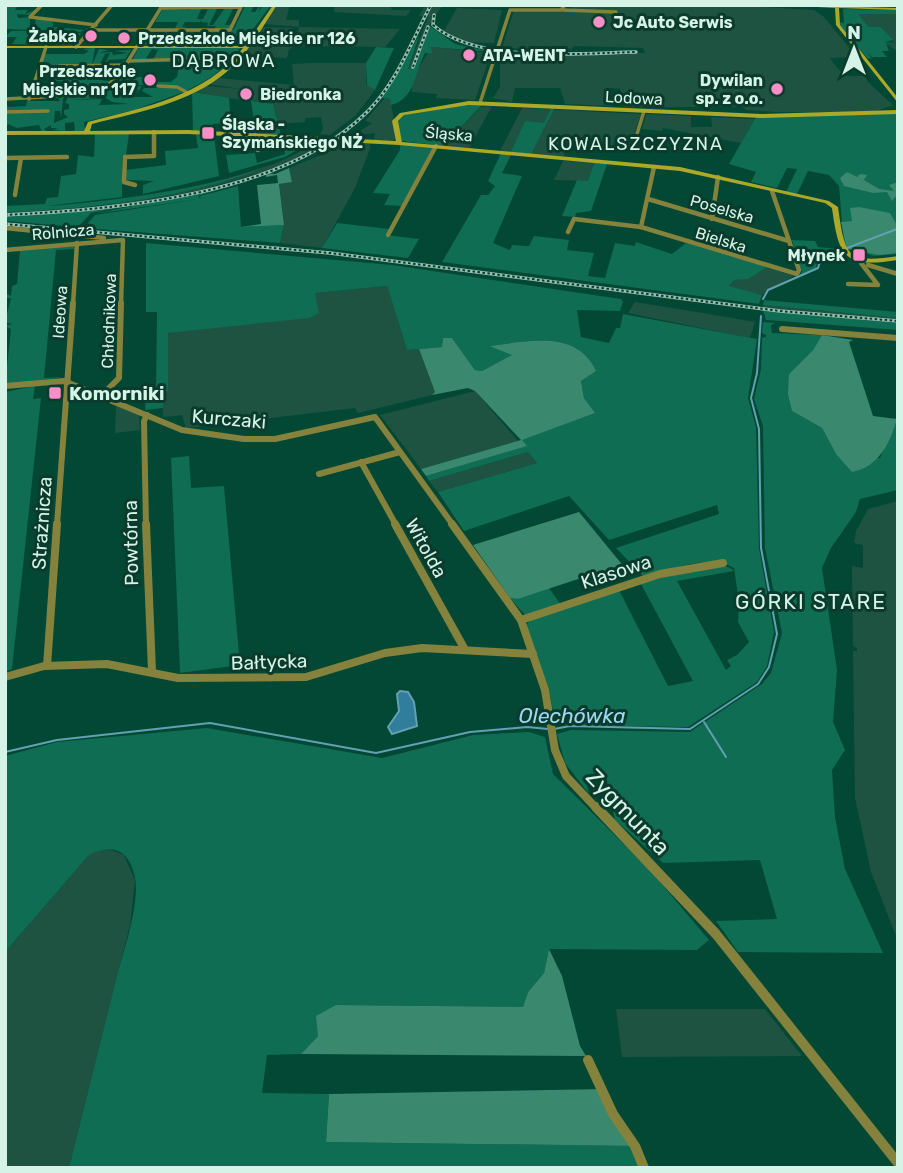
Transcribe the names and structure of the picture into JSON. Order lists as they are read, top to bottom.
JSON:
{
  "streets": {
    "street": [
      "Lodowa",
      "Śląska",
      "Poselska",
      "Rolnicza",
      "Bielska",
      "Ideowa",
      "Chłodnikowa",
      "Kurczaki",
      "Strażnicza",
      "Powtórna",
      "Witolda",
      "Klasowa",
      "Bałtycka",
      "Zygmunta"
    ]
  },
  "crossings": [
    ["Lodowa", "Śląska"],
    ["Poselska", "Bielska"],
    ["Rolnicza", "Ideowa"],
    ["Rolnicza", "Chłodnikowa"],
    ["Ideowa", "Kurczaki"],
    ["Ideowa", "Strażnicza"],
    ["Chłodnikowa", "Kurczaki"],
    ["Kurczaki", "Strażnicza"],
    ["Kurczaki", "Powtórna"],
    ["Kurczaki", "Zygmunta"],
    ["Strażnicza", "Bałtycka"],
    ["Powtórna", "Bałtycka"],
    ["Witolda", "Bałtycka"],
    ["Klasowa", "Zygmunta"],
    ["Bałtycka", "Zygmunta"]
  ],
  "districts": ["DĄBROWA", "KOWALSZCZYZNA", "GÓRKI STARE"],
  "water": ["Olechówka"],
  "places": {
    "other": [
      "Jc Auto Serwis",
      "Żabka",
      "Przedszkole Miejskie nr 126",
      "ATA-WENT",
      "Przedszkole Miejskie nr 117",
      "Dywilan sp. z o.o.",
      "Biedronka"
    ],
    "transit": ["Śląska - Szymańskiego NŻ", "Młynek", "Komorniki"]
  },
  "north": "top"
}
